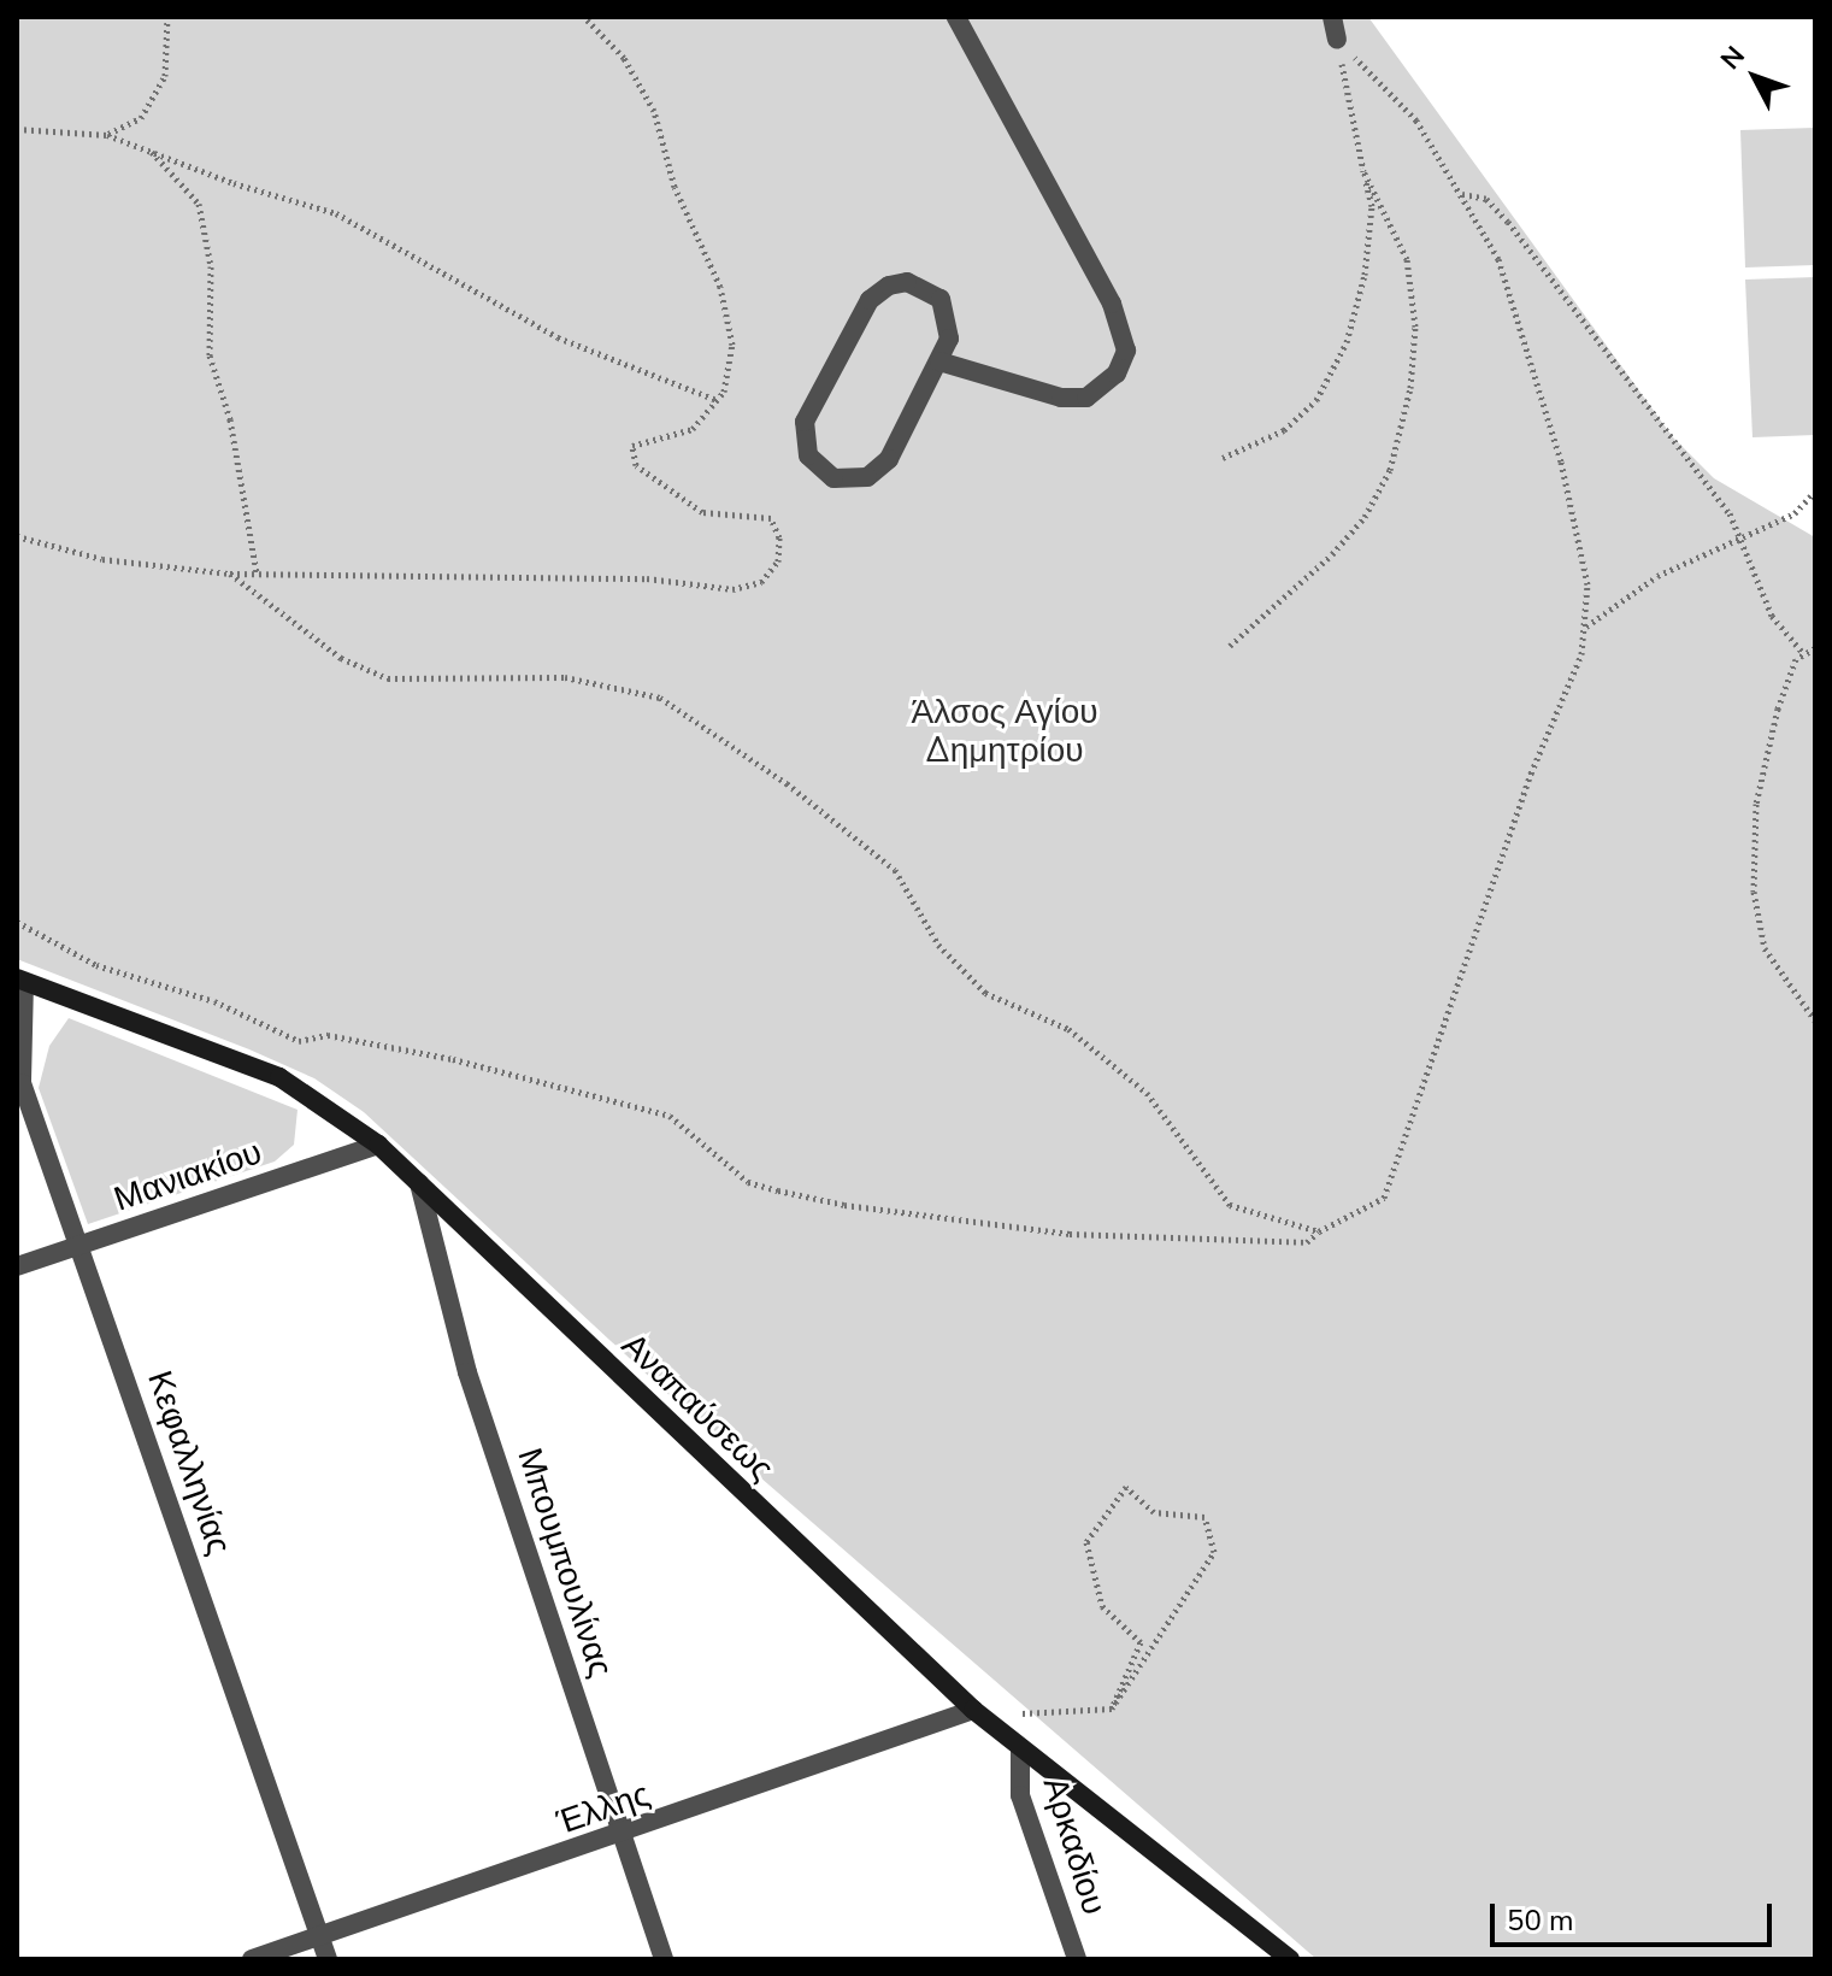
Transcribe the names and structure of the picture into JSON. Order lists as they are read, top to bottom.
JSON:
{
  "streets": {
    "street": [
      "Μανιακίου",
      "Αναπαύσεως",
      "Κεφαλληνίας",
      "Μπουμπουλίνας",
      "Έλλης",
      "Αρκαδίου"
    ]
  },
  "crossings": [
    ["Μανιακίου", "Αναπαύσεως"],
    ["Μανιακίου", "Κεφαλληνίας"],
    ["Αναπαύσεως", "Κεφαλληνίας"],
    ["Αναπαύσεως", "Μπουμπουλίνας"],
    ["Αναπαύσεως", "Έλλης"],
    ["Αναπαύσεως", "Αρκαδίου"],
    ["Κεφαλληνίας", "Έλλης"],
    ["Μπουμπουλίνας", "Έλλης"]
  ],
  "parks": ["Άλσος Αγίου Δημητρίου"],
  "scale_bar": "50 m",
  "north": "top left"
}
